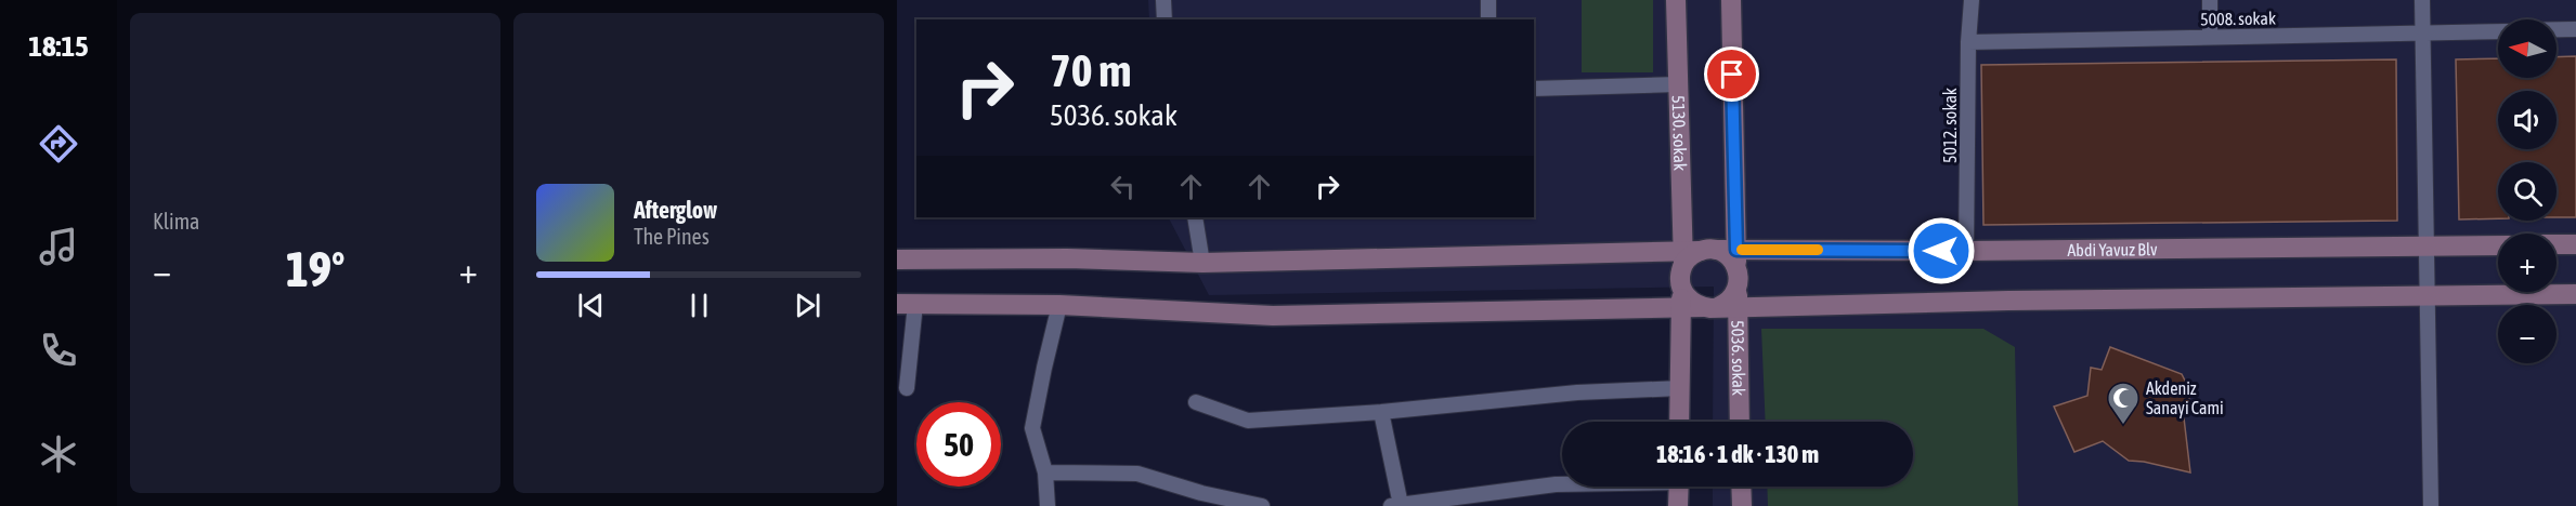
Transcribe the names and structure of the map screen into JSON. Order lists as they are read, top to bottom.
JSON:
{
  "streets": {
    "main road": ["5130. sokak", "Abdi Yavuz Blv", "5036. sokak"],
    "street": ["5008. sokak", "5012. sokak"]
  },
  "crossings": [
    ["5008. sokak", "5012. sokak"],
    ["5012. sokak", "Abdi Yavuz Blv"],
    ["5130. sokak", "Abdi Yavuz Blv"],
    ["5130. sokak", "5036. sokak"],
    ["Abdi Yavuz Blv", "5036. sokak"]
  ],
  "places": {
    "mosque": ["Akdeniz Sanayi Cami"]
  },
  "north": "left",
  "page": {
    "tabs": "18:15",
    "tile": "Klima",
    "map_buttons": ["+", "−"],
    "turn": ["70 m", "5036. sokak"],
    "song": ["Afterglow", "The Pines"],
    "heat": ["−", "19°", "+"],
    "limit": "50",
    "trip": "18:16 · 1 dk · 130 m"
  }
}
